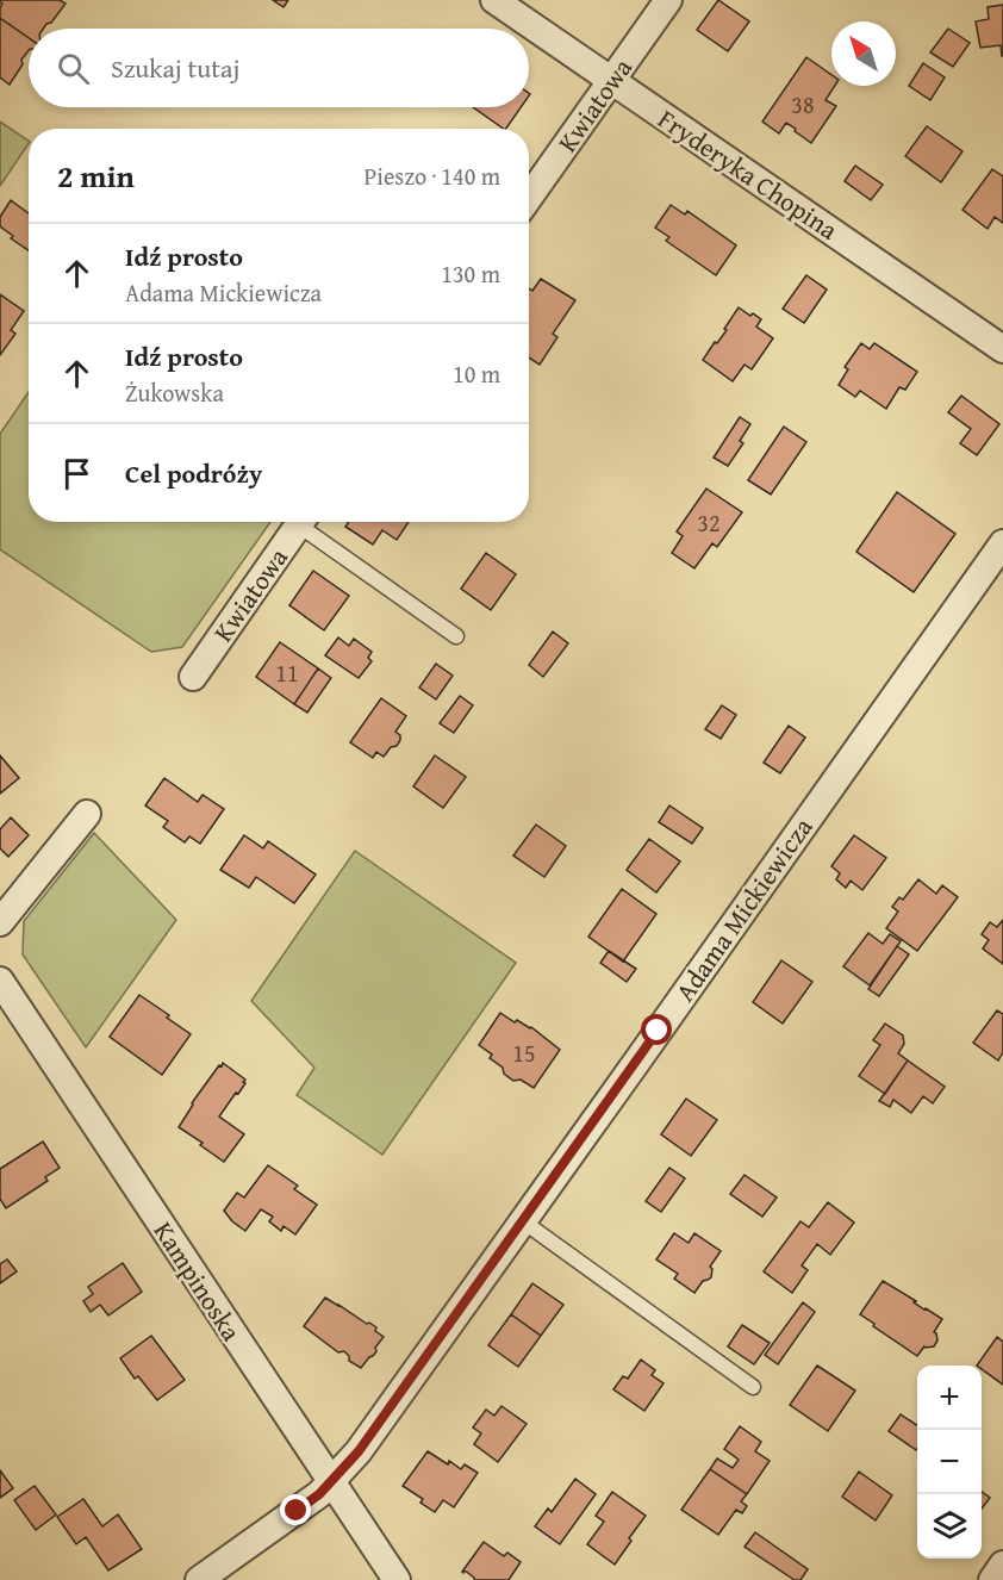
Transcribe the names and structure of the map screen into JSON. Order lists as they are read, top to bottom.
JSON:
{
  "streets": {
    "street": [
      "Kwiatowa",
      "Fryderyka Chopina",
      "Adama Mickiewicza",
      "Kampinoska"
    ]
  },
  "crossings": [
    ["Kwiatowa", "Fryderyka Chopina"],
    ["Adama Mickiewicza", "Kampinoska"]
  ],
  "house_numbers": [
    "38",
    "32",
    "11",
    "15"
  ],
  "north": "top left",
  "page": {
    "search": "Szukaj tutaj",
    "heading": ["2 min", "Pieszo · 140 m"],
    "list": [
      ["Idź prosto", "Adama Mickiewicza", "130 m"],
      ["Idź prosto", "Żukowska", "10 m"],
      "Cel podróży"
    ],
    "map_buttons": ["+", "−"]
  }
}
